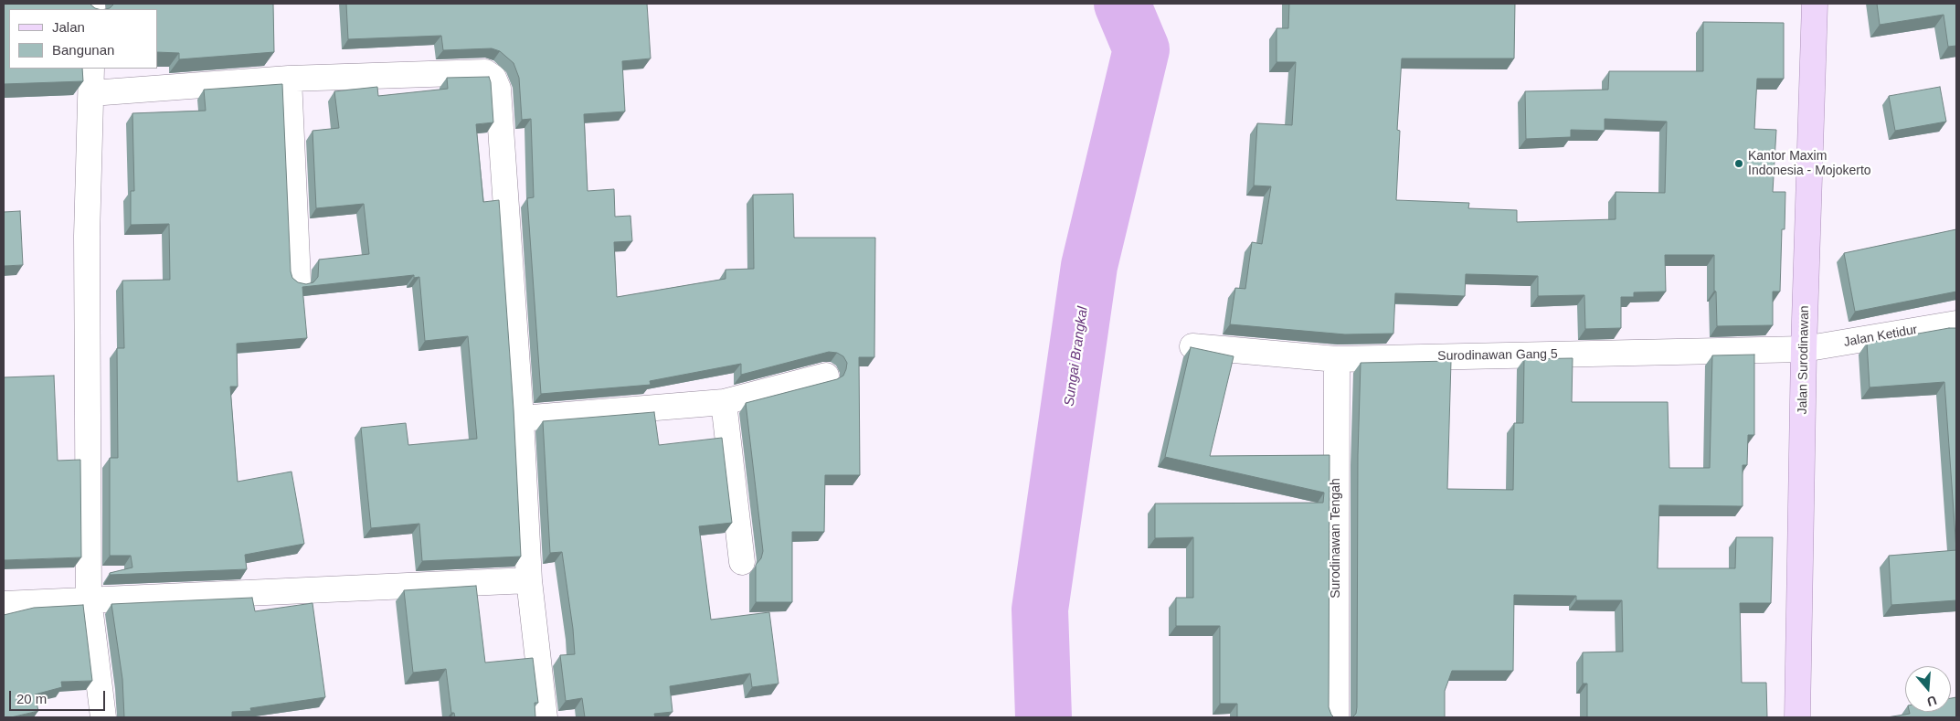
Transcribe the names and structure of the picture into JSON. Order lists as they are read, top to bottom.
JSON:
{
  "streets": {
    "main road": ["Jalan Surodinawan"],
    "street": ["Jalan Ketidur", "Surodinawan Gang 5", "Surodinawan Tengah"]
  },
  "crossings": [
    ["Jalan Ketidur", "Surodinawan Gang 5"],
    ["Jalan Ketidur", "Jalan Surodinawan"],
    ["Surodinawan Gang 5", "Jalan Surodinawan"],
    ["Surodinawan Gang 5", "Surodinawan Tengah"]
  ],
  "water": ["Sungai Brangkal"],
  "places": ["Kantor Maxim Indonesia - Mojokerto"],
  "legend": ["Jalan", "Bangunan"],
  "scale_bar": "20 m",
  "north": "bottom"
}
